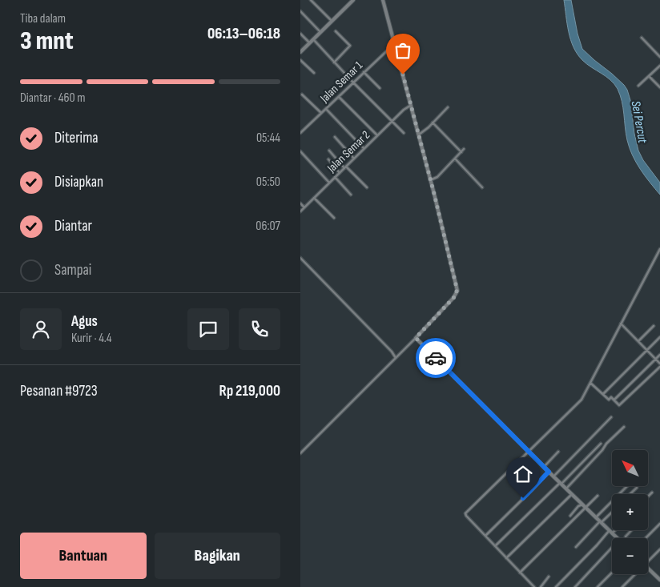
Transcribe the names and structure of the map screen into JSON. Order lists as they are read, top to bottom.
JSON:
{
  "streets": {
    "street": ["Jalan Semar 1", "Jalan Semar 2"]
  },
  "water": ["Sei Percut"],
  "north": "top left",
  "page": {
    "heading": ["3 mnt", "Tiba dalam", "06:13–06:18"],
    "panel": [
      "Agus",
      "Kurir · 4.4",
      "Pesanan #9723",
      "Rp 219,000"
    ],
    "bar": "Diantar · 460 m",
    "list": [
      ["Diterima", "05:44"],
      ["Disiapkan", "05:50"],
      ["Diantar", "06:07"],
      "Sampai"
    ],
    "map_buttons": ["+", "−"],
    "buttons": ["Bantuan", "Bagikan"]
  }
}
